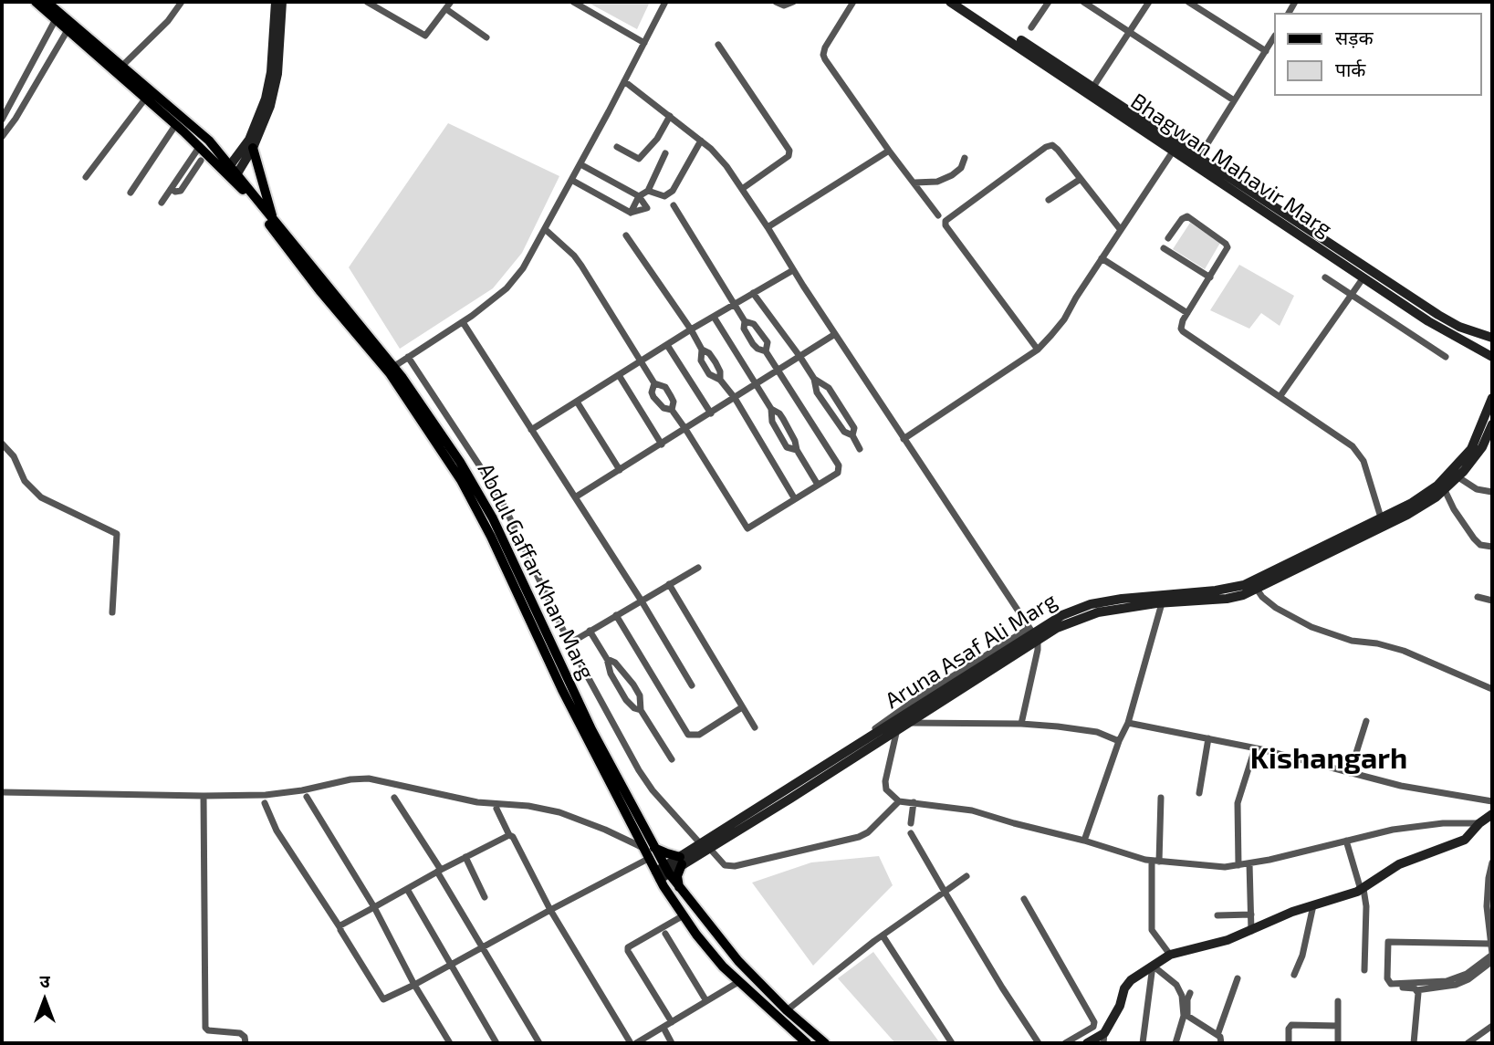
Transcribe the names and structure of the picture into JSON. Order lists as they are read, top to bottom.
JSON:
{
  "streets": {
    "main road": ["Bhagwan Mahavir Marg", "Abdul Gaffar Khan Marg", "Aruna Asaf Ali Marg"]
  },
  "districts": ["Kishangarh"],
  "legend": ["सड़क", "पार्क"],
  "north": "top"
}
